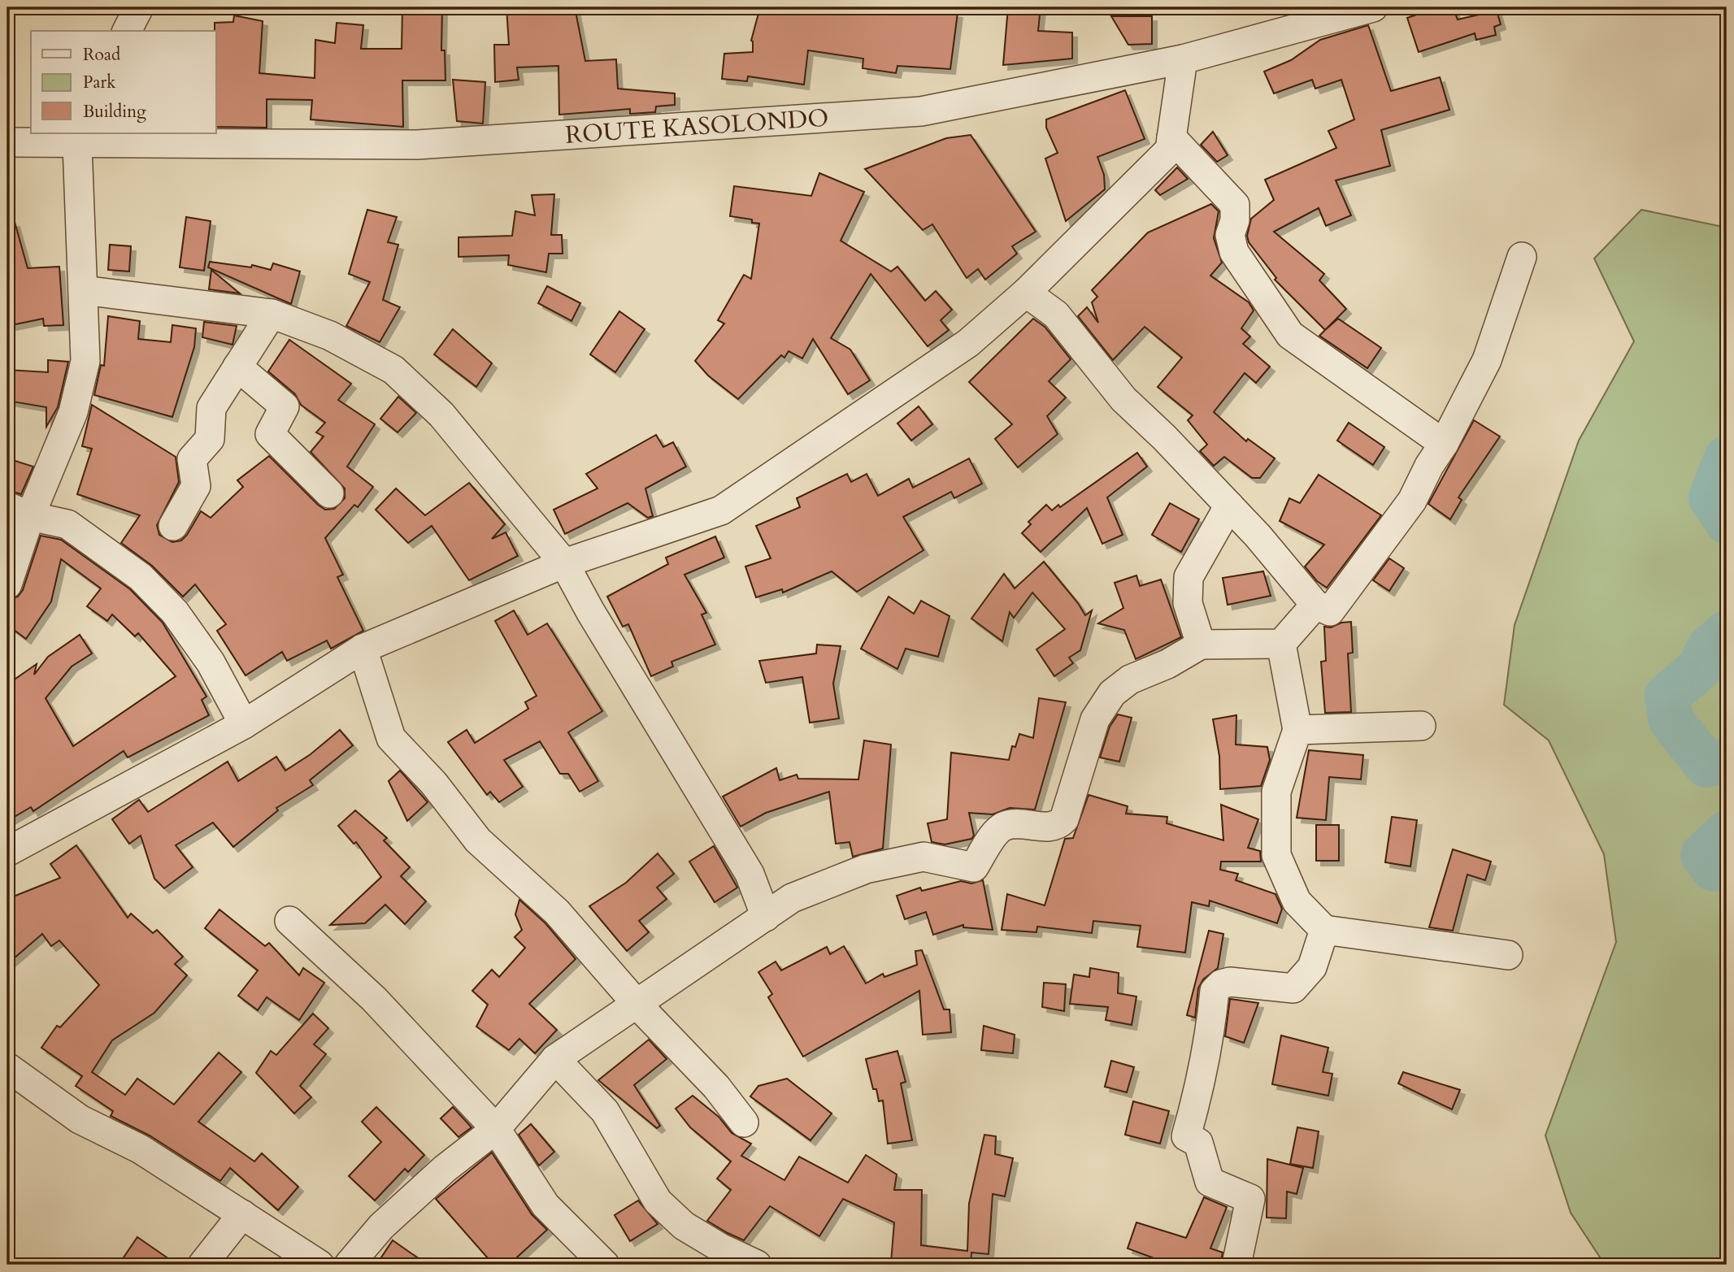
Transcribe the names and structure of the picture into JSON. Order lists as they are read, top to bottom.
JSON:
{
  "streets": {
    "street": ["ROUTE KASOLONDO"]
  },
  "legend": ["Road", "Park", "Building"]
}
